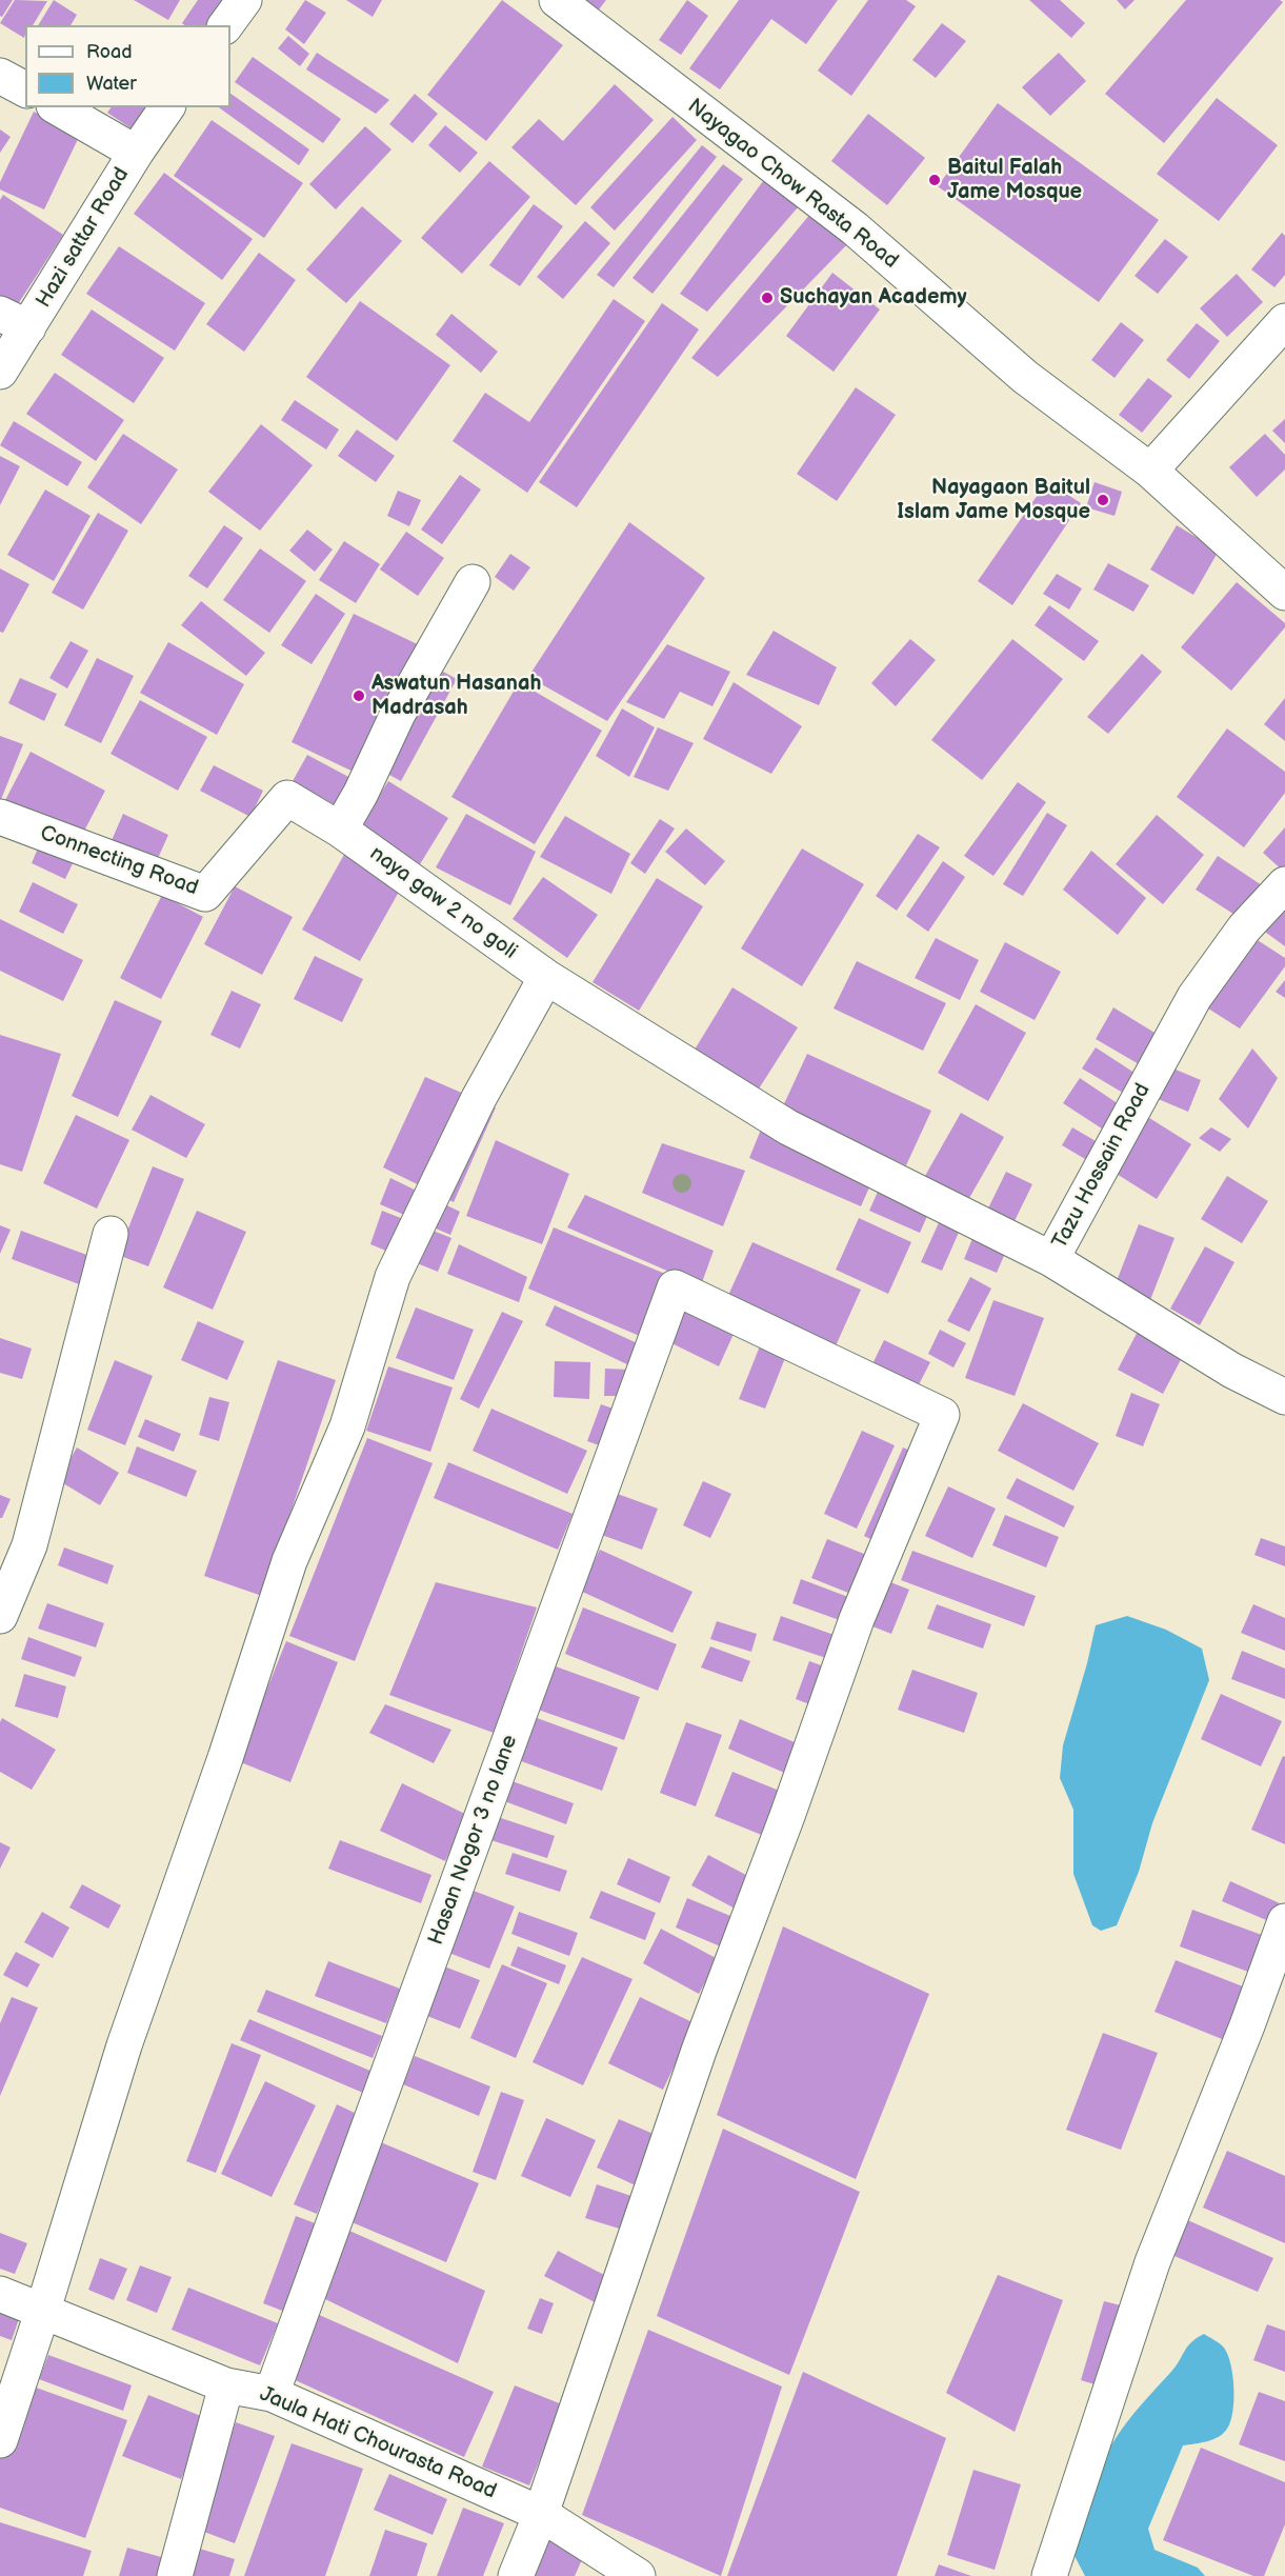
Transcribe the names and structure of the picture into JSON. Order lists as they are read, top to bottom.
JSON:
{
  "streets": {
    "street": [
      "Nayagao Chow Rasta Road",
      "Hazi sattar Road",
      "Connecting Road",
      "naya gaw 2 no goli",
      "Tazu Hossain Road",
      "Hasan Nogor 3 no lane",
      "Jaula Hati Chourasta Road"
    ]
  },
  "crossings": [
    ["Connecting Road", "naya gaw 2 no goli"],
    ["naya gaw 2 no goli", "Tazu Hossain Road"],
    ["Hasan Nogor 3 no lane", "Jaula Hati Chourasta Road"]
  ],
  "places": [
    "Baitul Falah Jame Mosque",
    "Suchayan Academy",
    "Nayagaon Baitul Islam Jame Mosque",
    "Aswatun Hasanah Madrasah"
  ],
  "legend": ["Road", "Water"]
}
